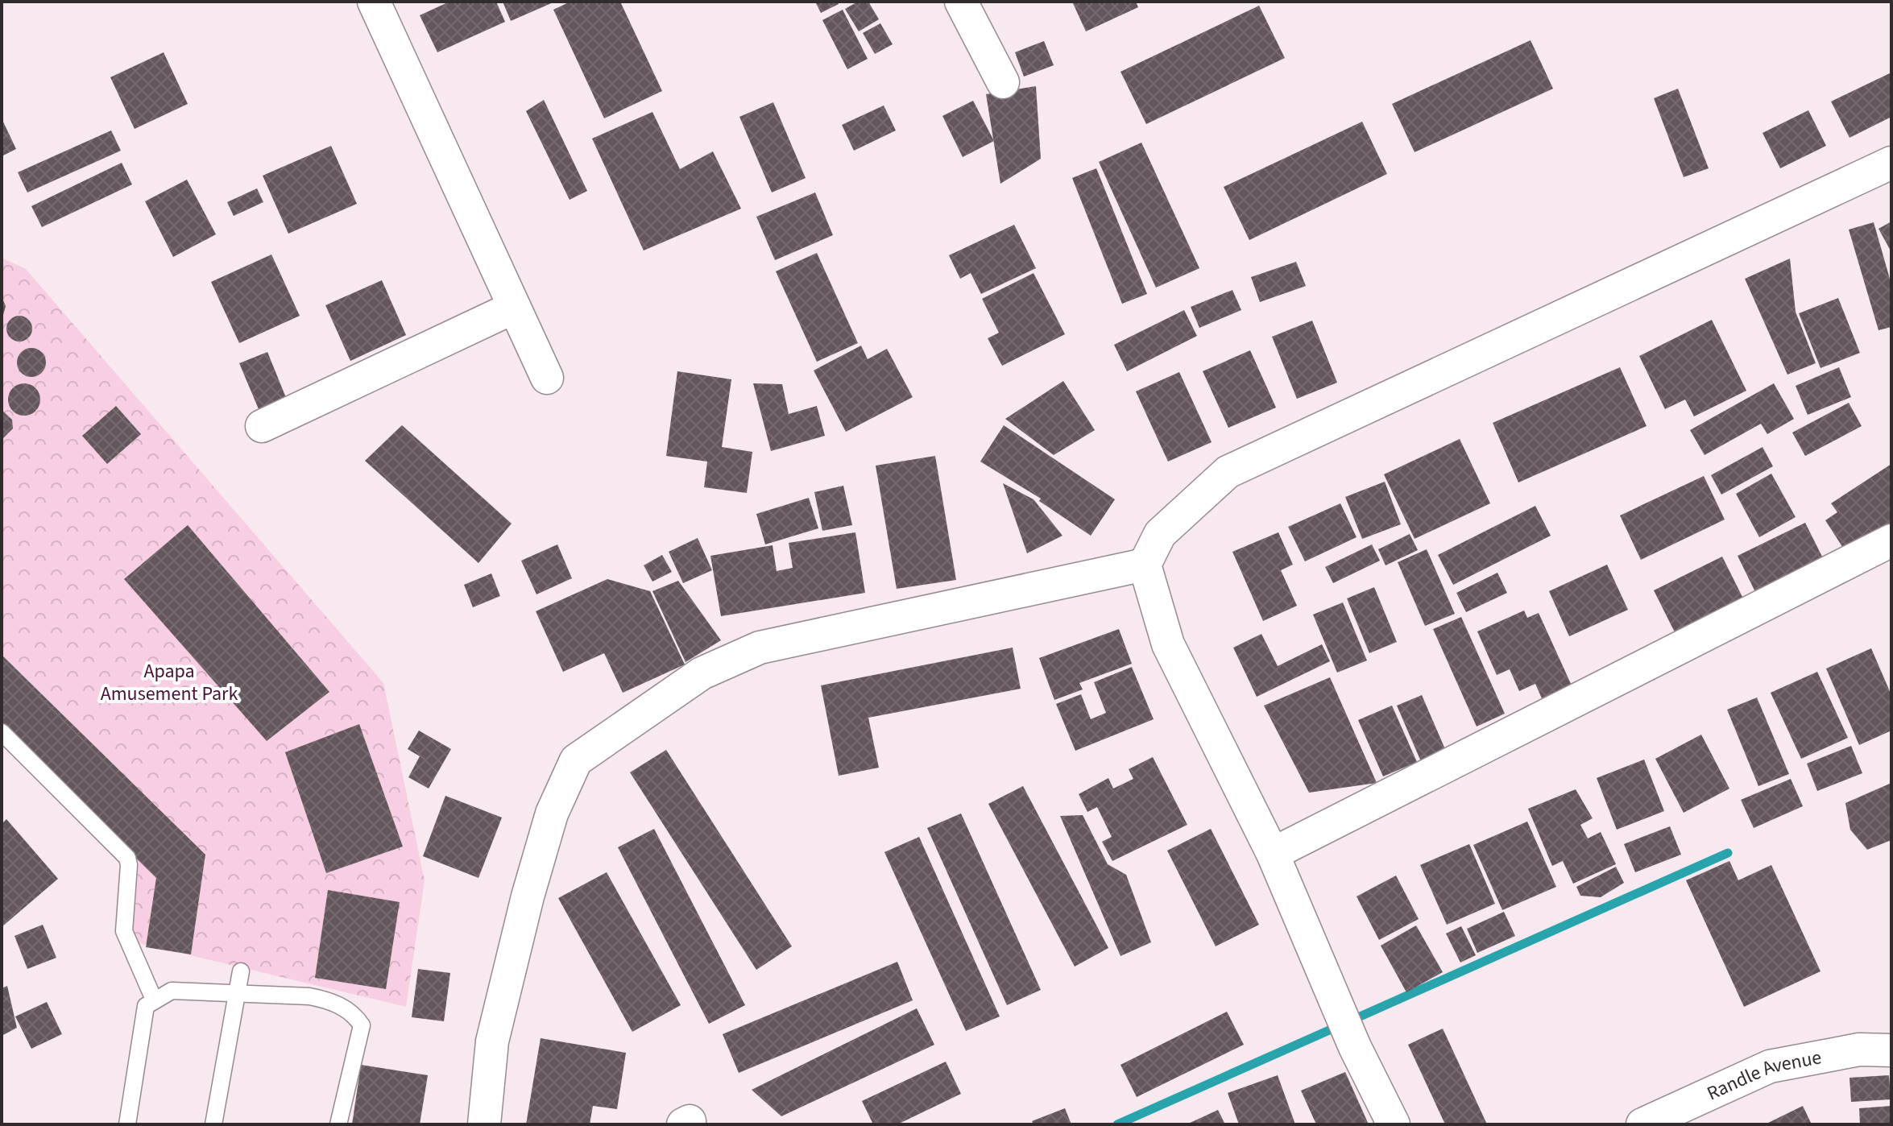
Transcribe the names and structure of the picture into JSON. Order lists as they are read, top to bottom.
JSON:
{
  "streets": {
    "street": ["Randle Avenue"]
  },
  "parks": ["Apapa Amusement Park"]
}
